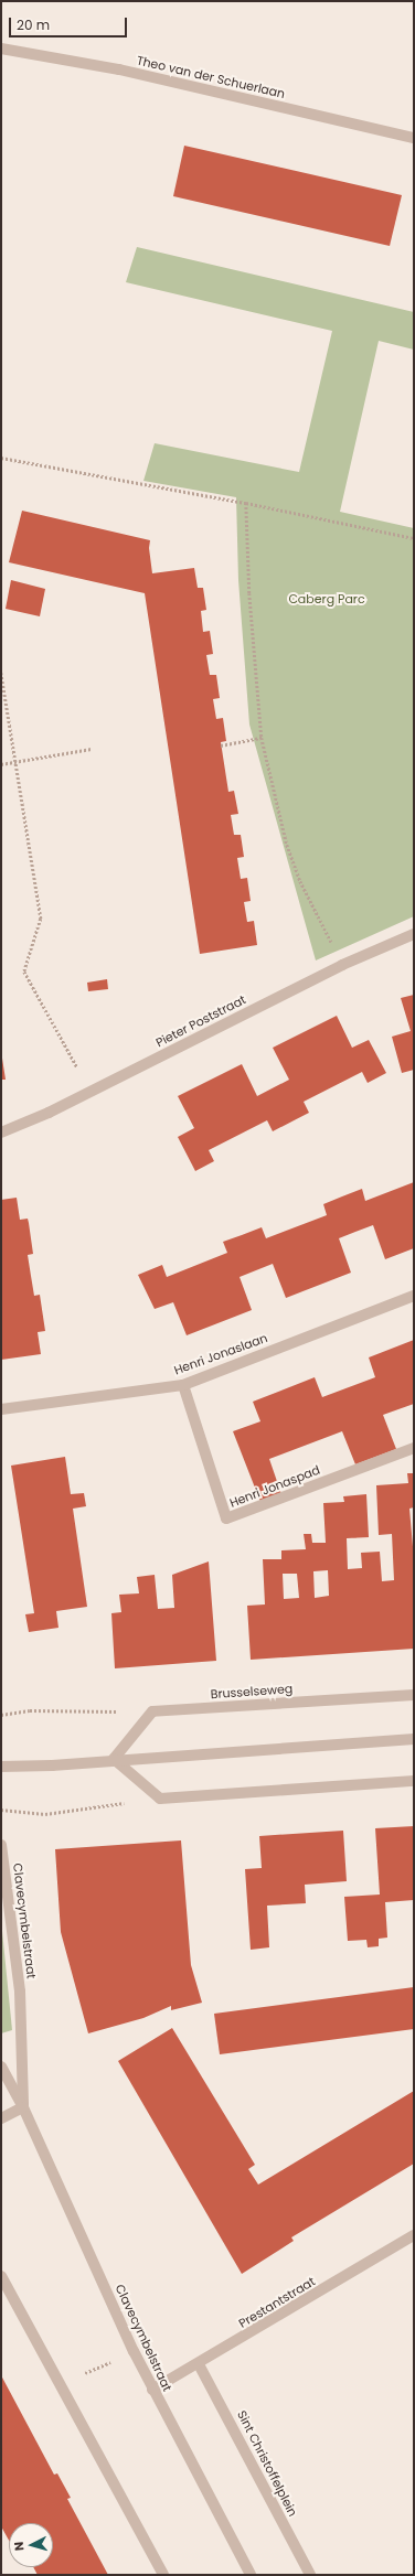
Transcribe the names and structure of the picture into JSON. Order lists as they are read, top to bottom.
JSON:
{
  "streets": {
    "street": [
      "Theo van der Schuerlaan",
      "Pieter Poststraat",
      "Henri Jonaslaan",
      "Henri Jonaspad",
      "Brusselseweg",
      "Clavecymbelstraat",
      "Prestantstraat",
      "Sint Christoffelplein"
    ]
  },
  "crossings": [
    ["Henri Jonaslaan", "Henri Jonaspad"],
    ["Clavecymbelstraat", "Prestantstraat"],
    ["Prestantstraat", "Sint Christoffelplein"]
  ],
  "parks": ["Caberg Parc"],
  "scale_bar": "20 m",
  "north": "left"
}
